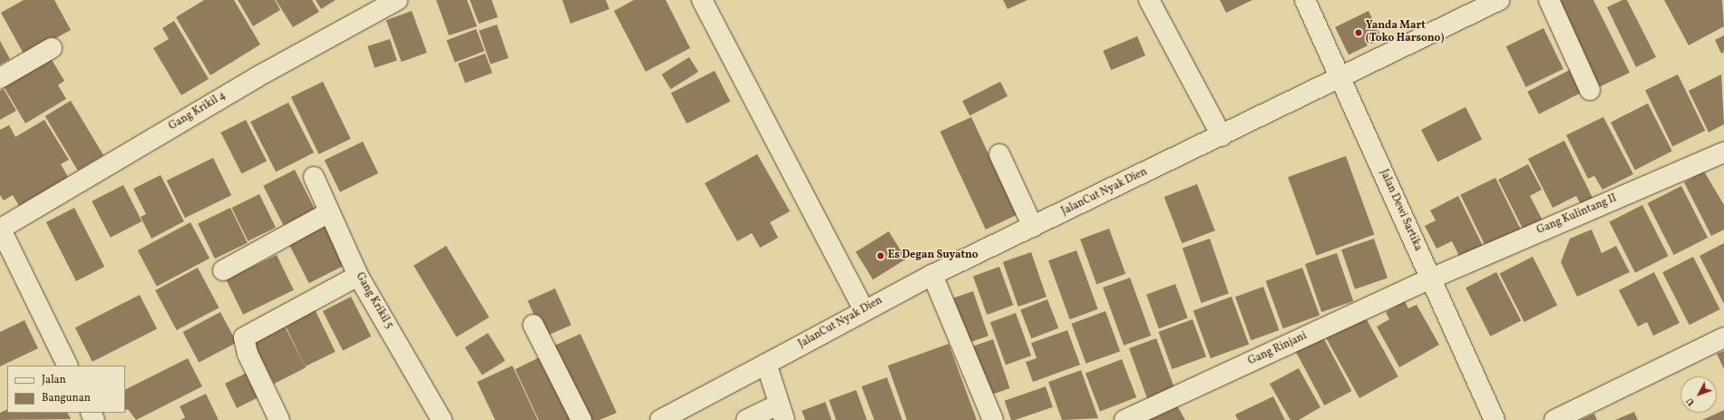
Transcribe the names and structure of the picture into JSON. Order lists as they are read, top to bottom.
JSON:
{
  "streets": {
    "street": [
      "Gang Krikil 4",
      "JalanCut Nyak Dien",
      "Jalan Dewi Sartika",
      "Gang Kulintang II",
      "Gang Krikil 5",
      "Gang Rinjani"
    ]
  },
  "crossings": [
    ["JalanCut Nyak Dien", "Jalan Dewi Sartika"],
    ["Jalan Dewi Sartika", "Gang Kulintang II"],
    ["Jalan Dewi Sartika", "Gang Rinjani"],
    ["Gang Kulintang II", "Gang Rinjani"]
  ],
  "places": ["Yanda Mart (Toko Harsono)", "Es Degan Suyatno"],
  "legend": ["Jalan", "Bangunan"],
  "north": "bottom left"
}
